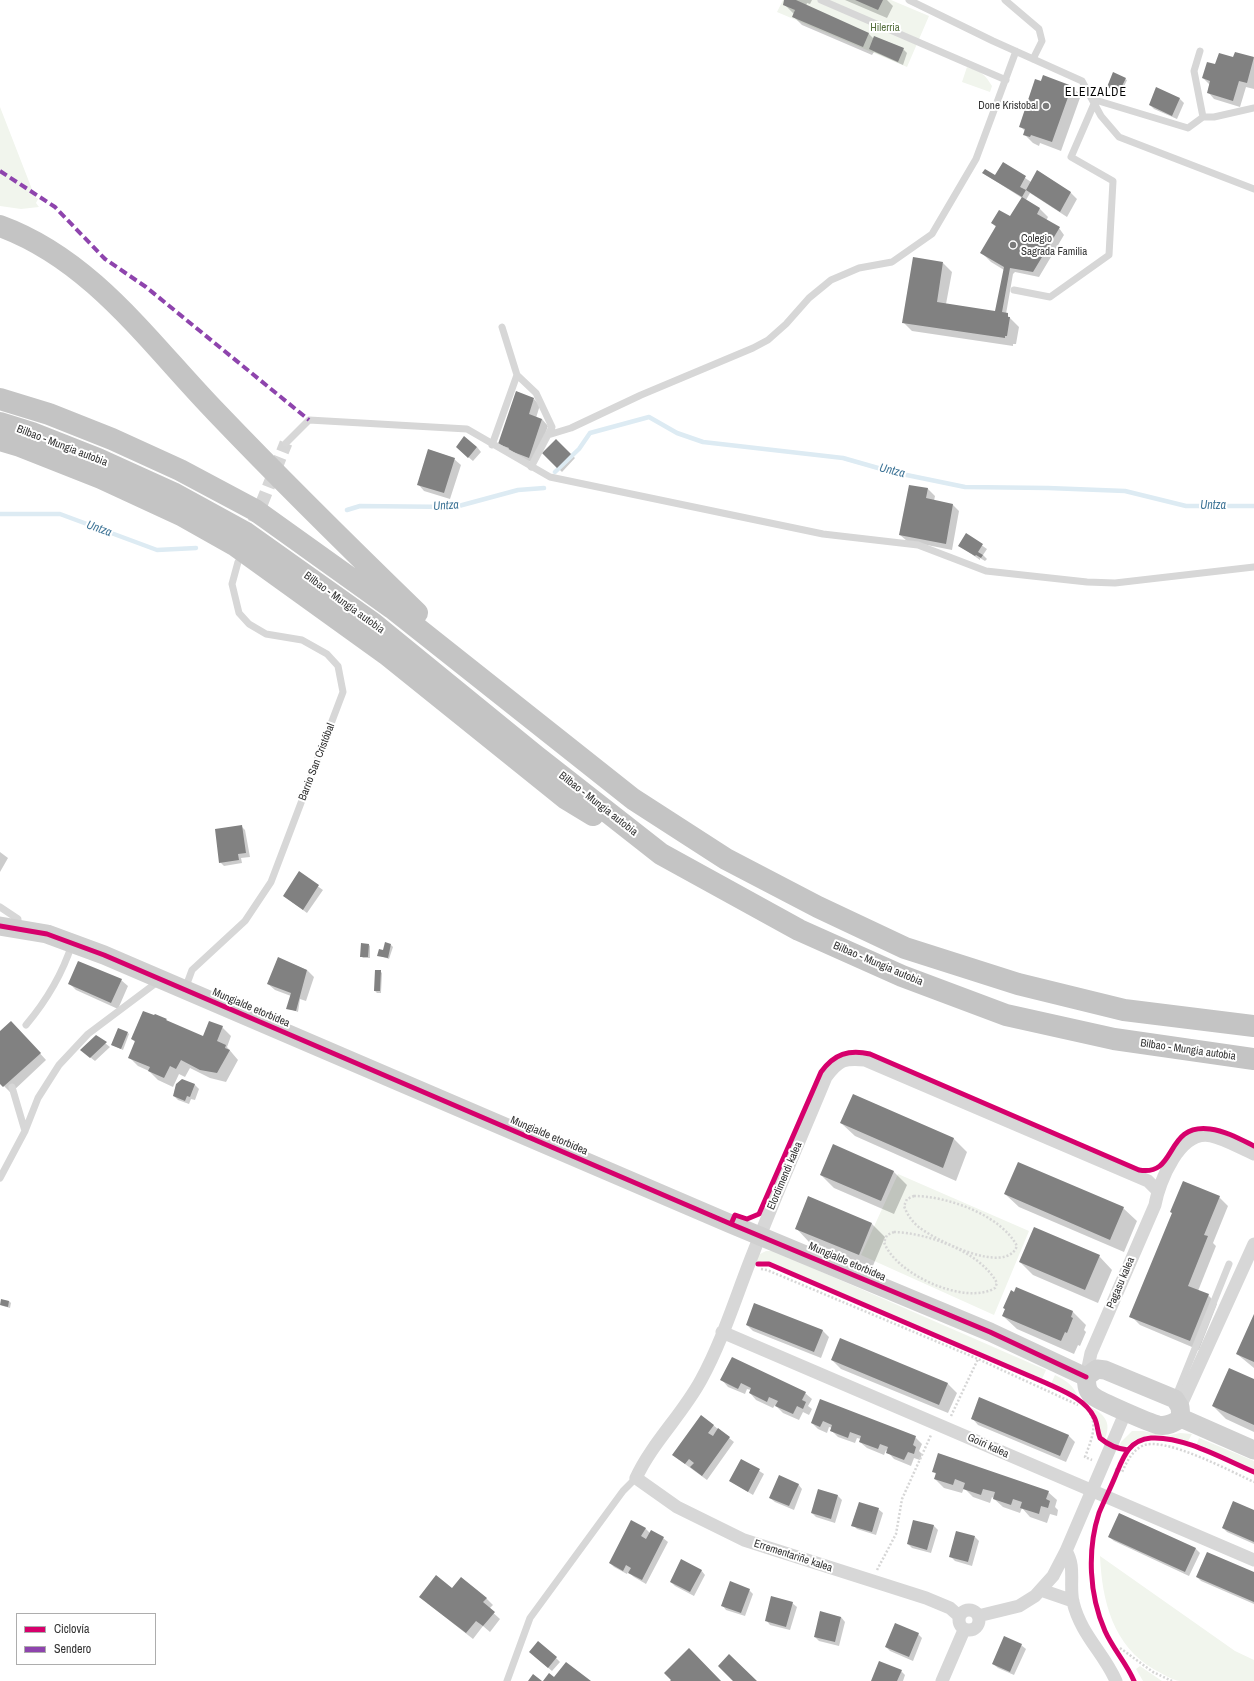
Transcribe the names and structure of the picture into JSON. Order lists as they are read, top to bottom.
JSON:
{
  "streets": {
    "highway": ["Bilbao - Mungia autobia"],
    "street": [
      "Mungialde etorbidea",
      "Elordimendi kalea",
      "Pagasu kalea",
      "Goiri kalea",
      "Errementariñe kalea"
    ],
    "lane": ["Barrio San Cristóbal"]
  },
  "crossings": [
    ["Barrio San Cristóbal", "Mungialde etorbidea"],
    ["Mungialde etorbidea", "Elordimendi kalea"],
    ["Mungialde etorbidea", "Pagasu kalea"],
    ["Elordimendi kalea", "Pagasu kalea"],
    ["Elordimendi kalea", "Goiri kalea"],
    ["Elordimendi kalea", "Errementariñe kalea"]
  ],
  "districts": ["ELEIZALDE"],
  "water": ["Untza"],
  "parks": ["Hilerria"],
  "places": ["Done Kristobal", "Colegio Sagrada Familia"],
  "legend": ["Ciclovía", "Sendero"]
}
